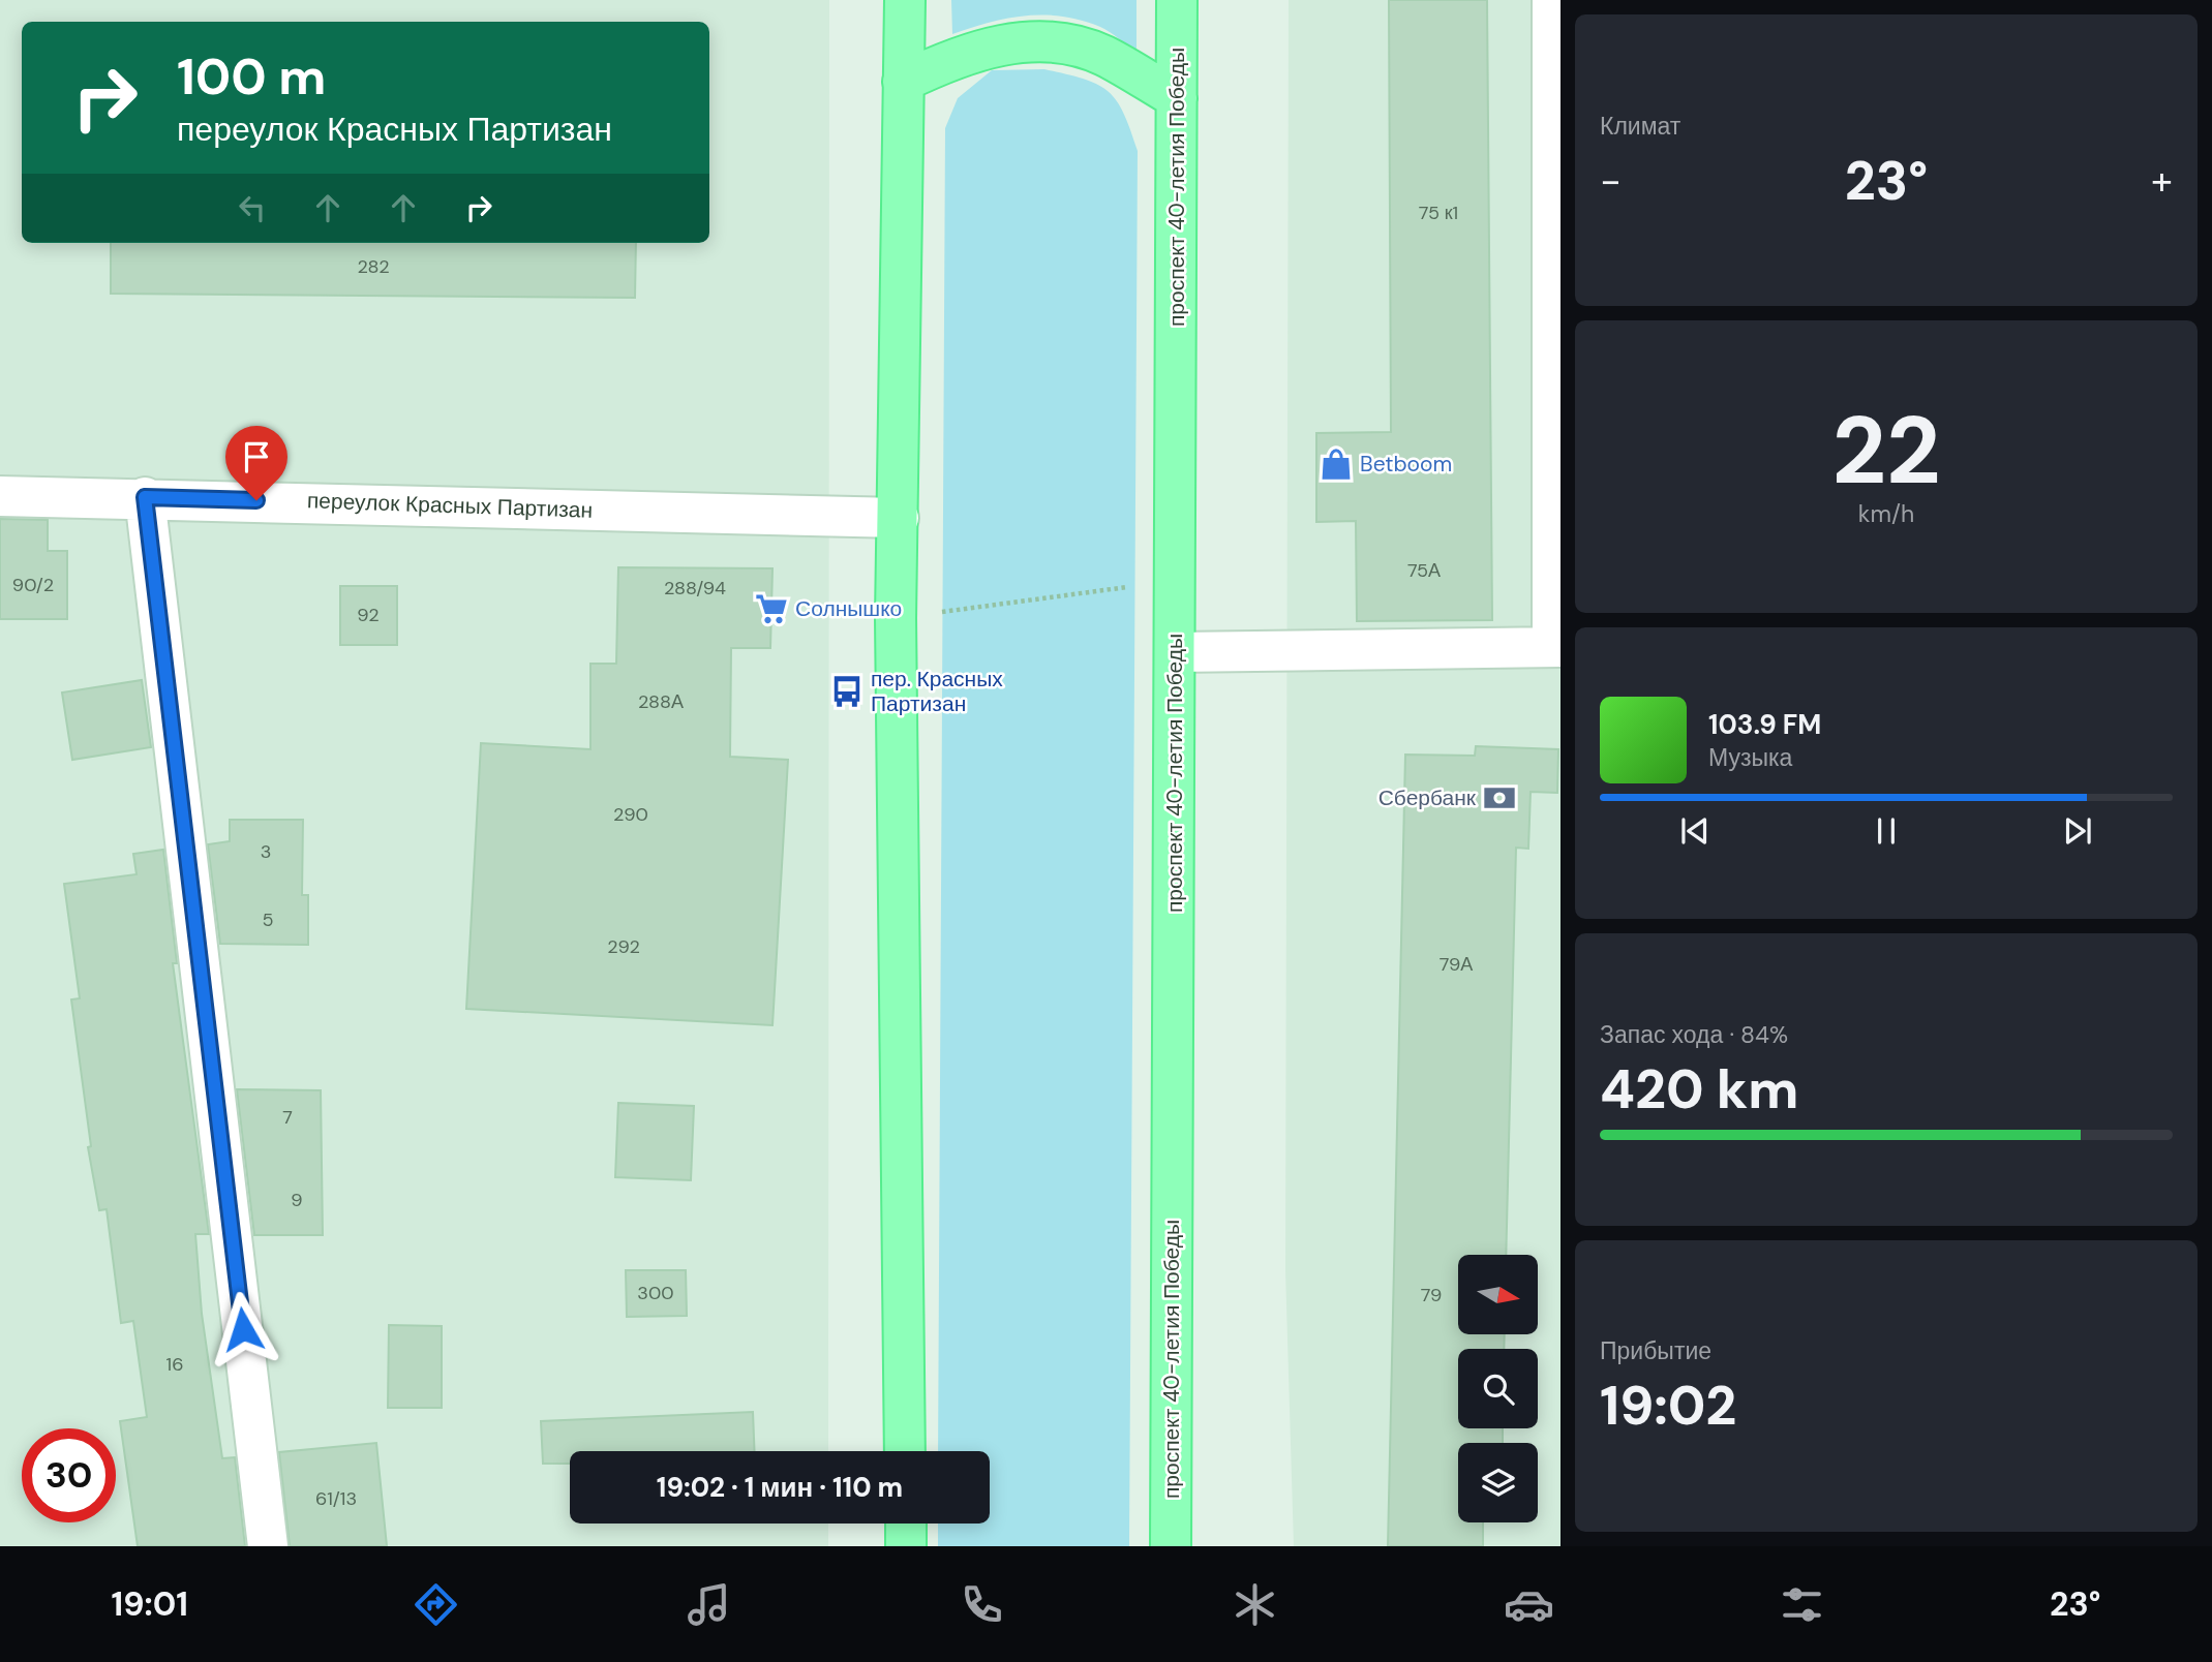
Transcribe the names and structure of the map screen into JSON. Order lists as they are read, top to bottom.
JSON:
{
  "streets": {
    "main road": ["проспект 40-летия Победы"],
    "street": ["переулок Красных Партизан"]
  },
  "places": {
    "shop": ["Betboom"],
    "supermarket": ["Солнышко"],
    "bus stop": ["пер. Красных Партизан"],
    "bank": ["Сбербанк"]
  },
  "house_numbers": [
    "75 к1",
    "282",
    "75А",
    "90/2",
    "288/94",
    "92",
    "288А",
    "290",
    "3",
    "5",
    "292",
    "79А",
    "7",
    "9",
    "300",
    "79",
    "16",
    "61/13"
  ],
  "north": "right",
  "page": {
    "tile": [
      "Климат",
      ["22", "km/h"],
      ["Запас хода · 84%", "420 km"],
      ["Прибытие", "19:02"]
    ],
    "turn": ["100 m", "переулок Красных Партизан"],
    "heat": ["−", "23°", "+"],
    "song": ["103.9 FM", "Музыка"],
    "limit": "30",
    "trip": "19:02 · 1 мин · 110 m",
    "tabs": ["19:01", "23°"]
  }
}
